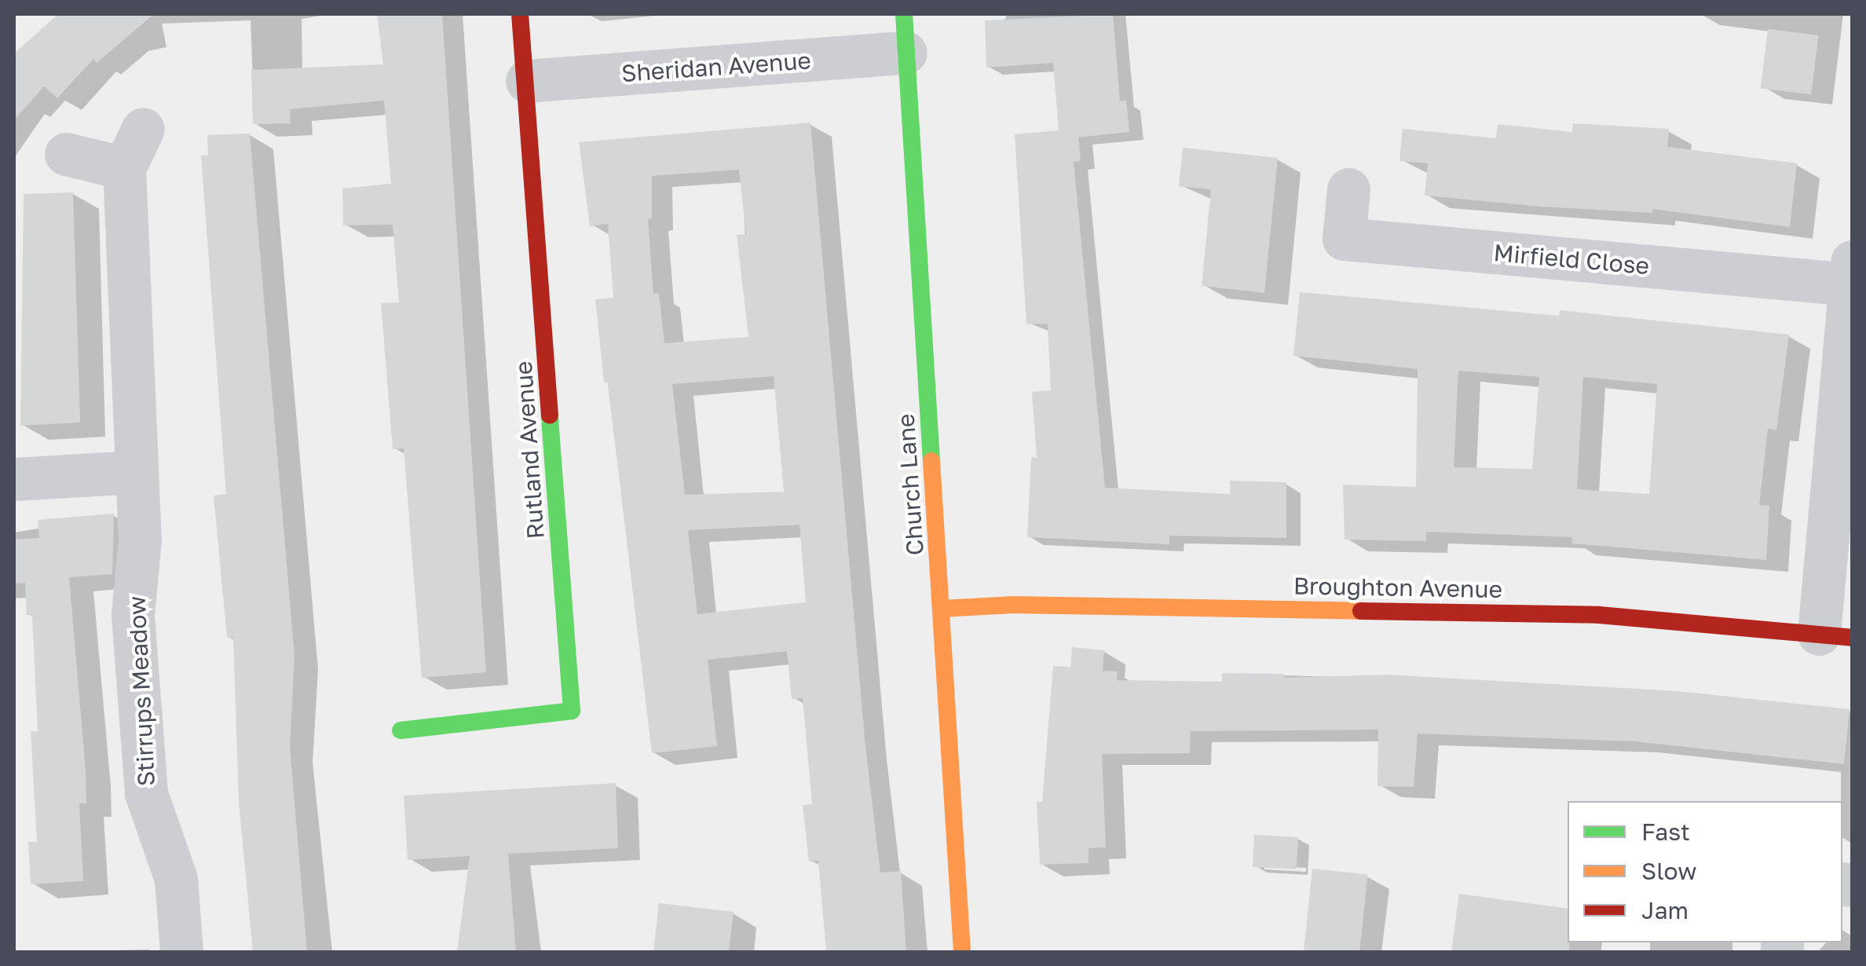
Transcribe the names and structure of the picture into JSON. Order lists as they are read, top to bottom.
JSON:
{
  "streets": {
    "street": [
      "Sheridan Avenue",
      "Mirfield Close",
      "Rutland Avenue",
      "Church Lane",
      "Broughton Avenue",
      "Stirrups Meadow"
    ]
  },
  "crossings": [
    ["Sheridan Avenue", "Rutland Avenue"],
    ["Sheridan Avenue", "Church Lane"],
    ["Church Lane", "Broughton Avenue"]
  ],
  "legend": ["Fast", "Slow", "Jam"]
}
